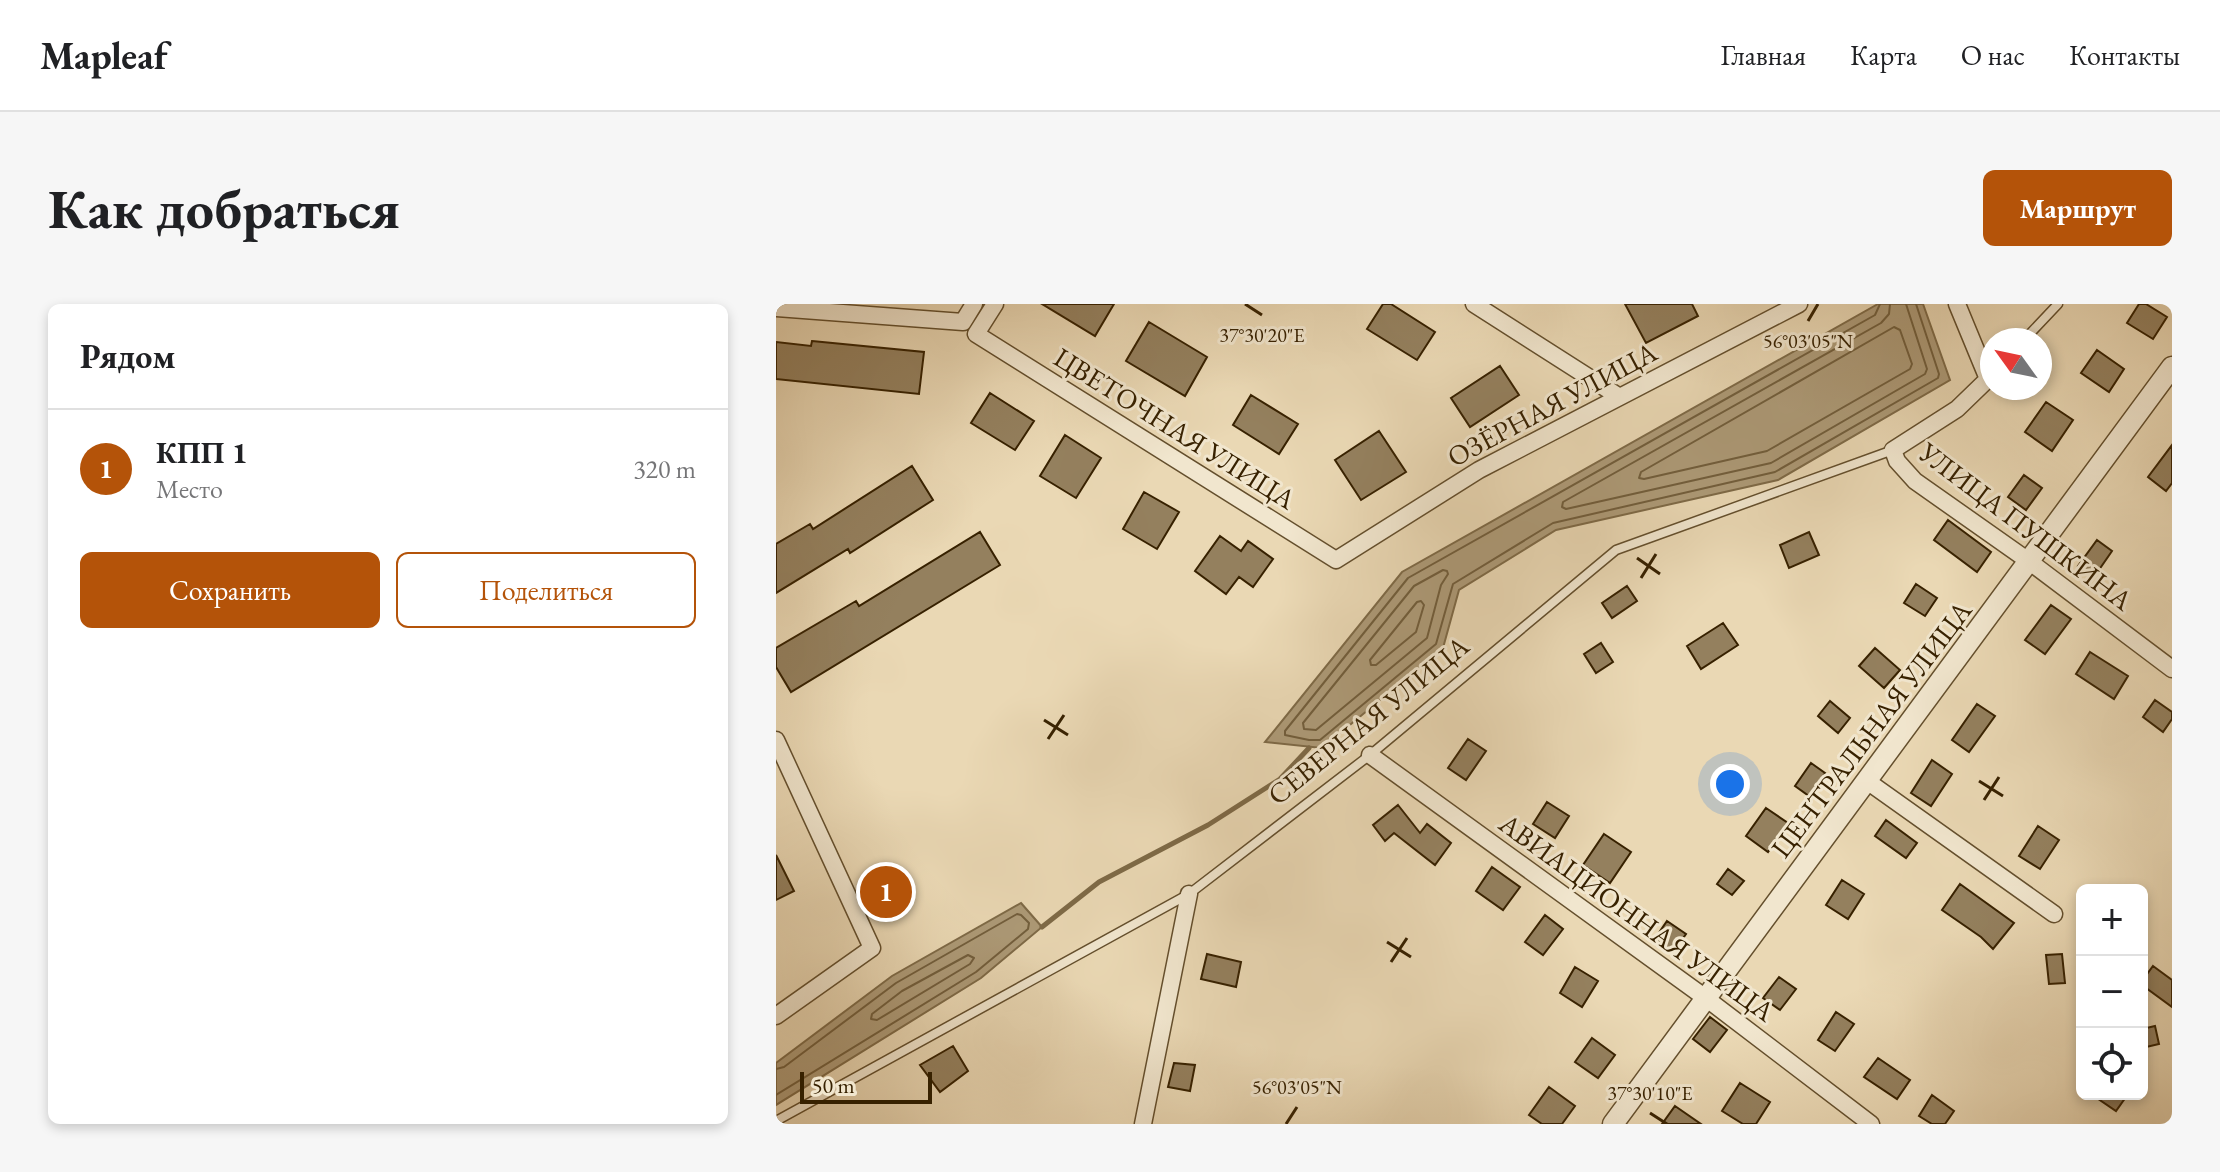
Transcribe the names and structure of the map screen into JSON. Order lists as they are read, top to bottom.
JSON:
{
  "streets": {
    "street": [
      "ОЗЁРНАЯ УЛИЦА",
      "ЦВЕТОЧНАЯ УЛИЦА",
      "УЛИЦА ПУШКИНА",
      "СЕВЕРНАЯ УЛИЦА",
      "ЦЕНТРАЛЬНАЯ УЛИЦА",
      "АВИАЦИОННАЯ УЛИЦА"
    ]
  },
  "crossings": [
    ["ОЗЁРНАЯ УЛИЦА", "ЦВЕТОЧНАЯ УЛИЦА"],
    ["УЛИЦА ПУШКИНА", "СЕВЕРНАЯ УЛИЦА"],
    ["УЛИЦА ПУШКИНА", "ЦЕНТРАЛЬНАЯ УЛИЦА"],
    ["СЕВЕРНАЯ УЛИЦА", "АВИАЦИОННАЯ УЛИЦА"],
    ["ЦЕНТРАЛЬНАЯ УЛИЦА", "АВИАЦИОННАЯ УЛИЦА"]
  ],
  "scale_bar": "50 m",
  "north": "top left",
  "page": {
    "header": "Mapleaf",
    "nav": [
      "Главная",
      "Карта",
      "О нас",
      "Контакты"
    ],
    "buttons": [
      "Маршрут",
      ["Сохранить", "Поделиться"]
    ],
    "title": "Как добраться",
    "heading": "Рядом",
    "list": [
      {
        "mark": "1",
        "name": "КПП 1",
        "note": "Место",
        "value": "320 m"
      }
    ],
    "pins": "1",
    "map_buttons": ["+", "−"],
    "scale": "50 m"
  },
  "coordinates": ["37°30'20\"E", "56°03'05\"N", "37°30'10\"E"]
}
